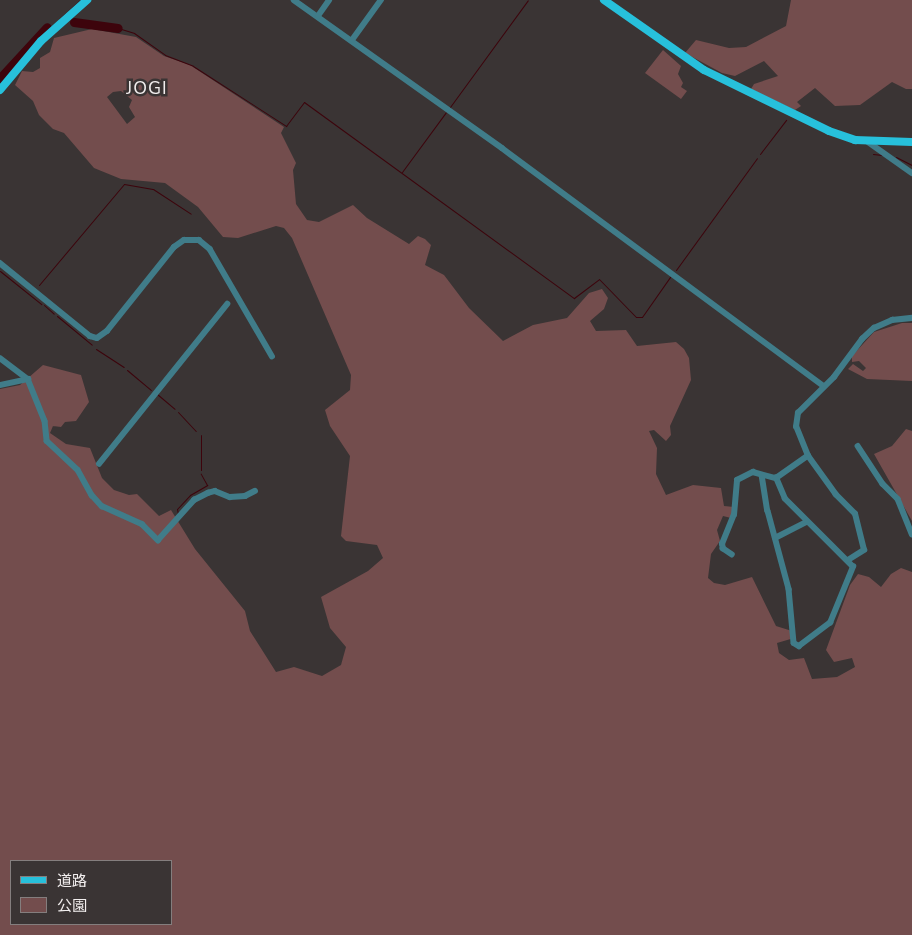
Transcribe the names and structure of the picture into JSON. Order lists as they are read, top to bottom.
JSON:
{
  "districts": ["JOGI"],
  "legend": ["道路", "公園"]
}
